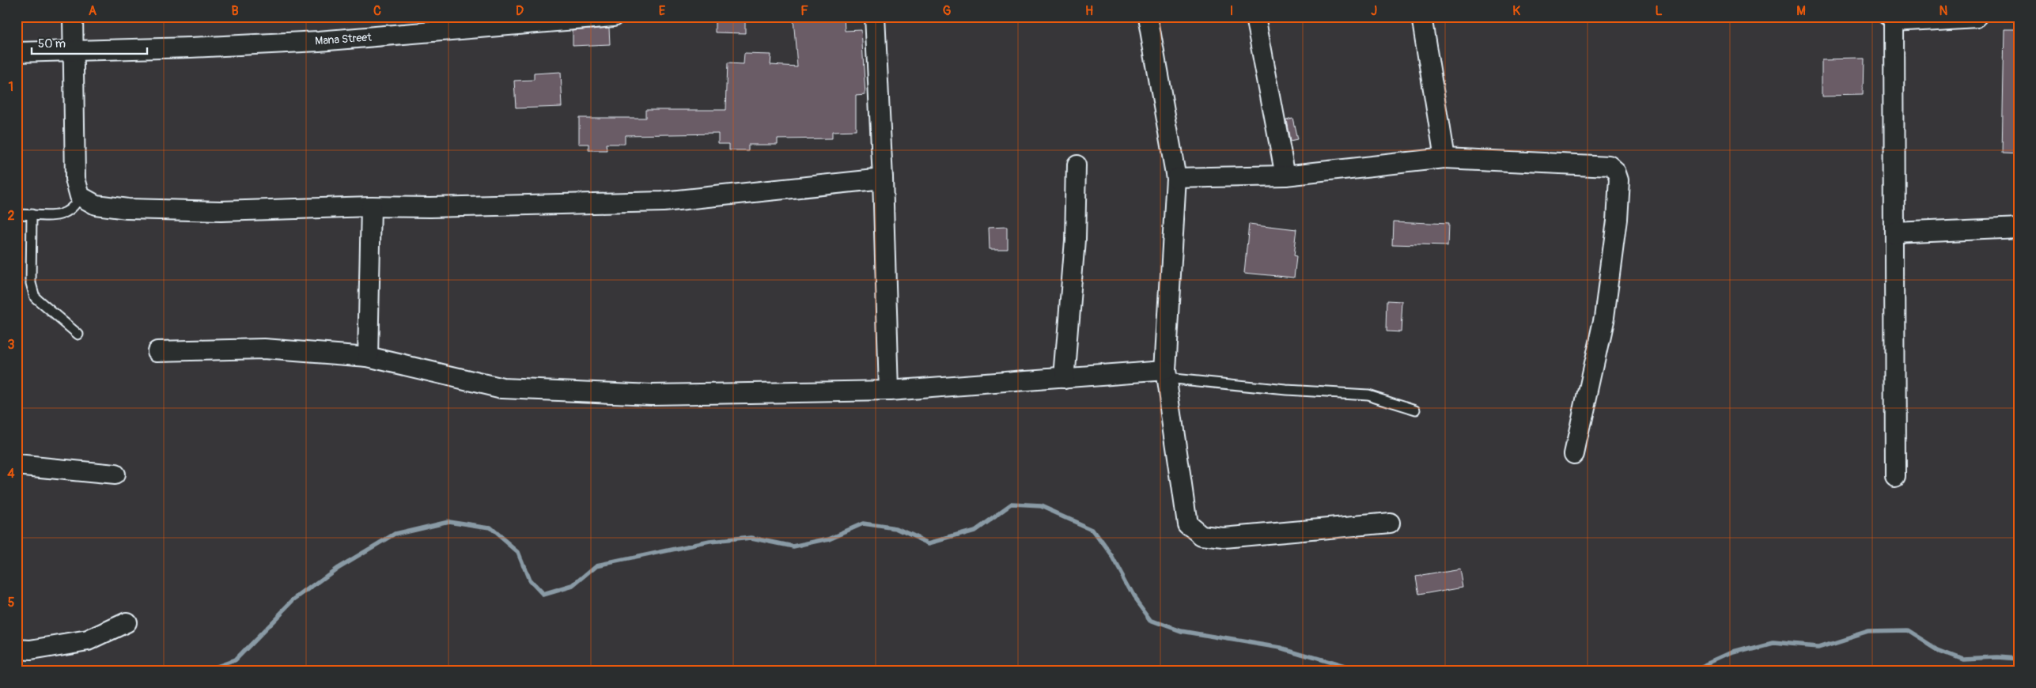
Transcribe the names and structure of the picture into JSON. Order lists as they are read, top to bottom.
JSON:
{
  "streets": {
    "street": ["Mana Street"]
  },
  "scale_bar": "50 m",
  "grid": {
    "columns": [
      "A",
      "B",
      "C",
      "D",
      "E",
      "F",
      "G",
      "H",
      "I",
      "J",
      "K",
      "L",
      "M",
      "N"
    ],
    "rows": [
      "1",
      "2",
      "3",
      "4",
      "5"
    ]
  }
}
